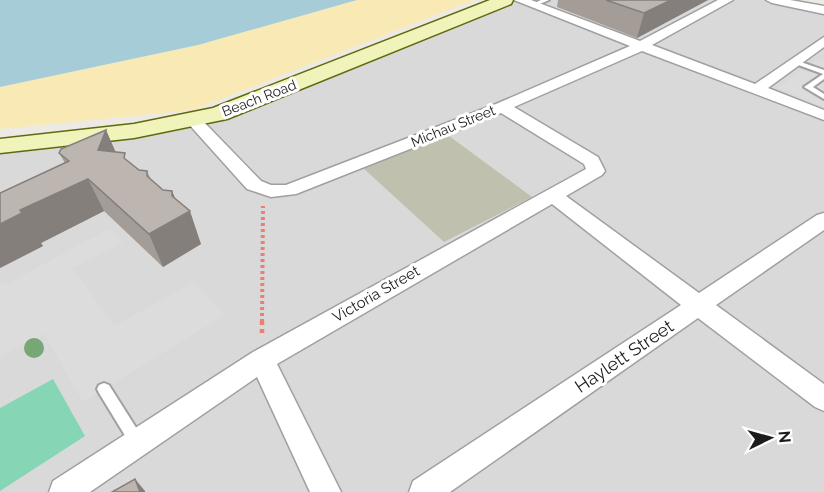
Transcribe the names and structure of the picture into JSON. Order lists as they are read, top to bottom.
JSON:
{
  "streets": {
    "street": [
      "Beach Road",
      "Michau Street",
      "Victoria Street",
      "Haylett Street"
    ]
  },
  "crossings": [
    ["Michau Street", "Victoria Street"]
  ],
  "north": "right"
}
